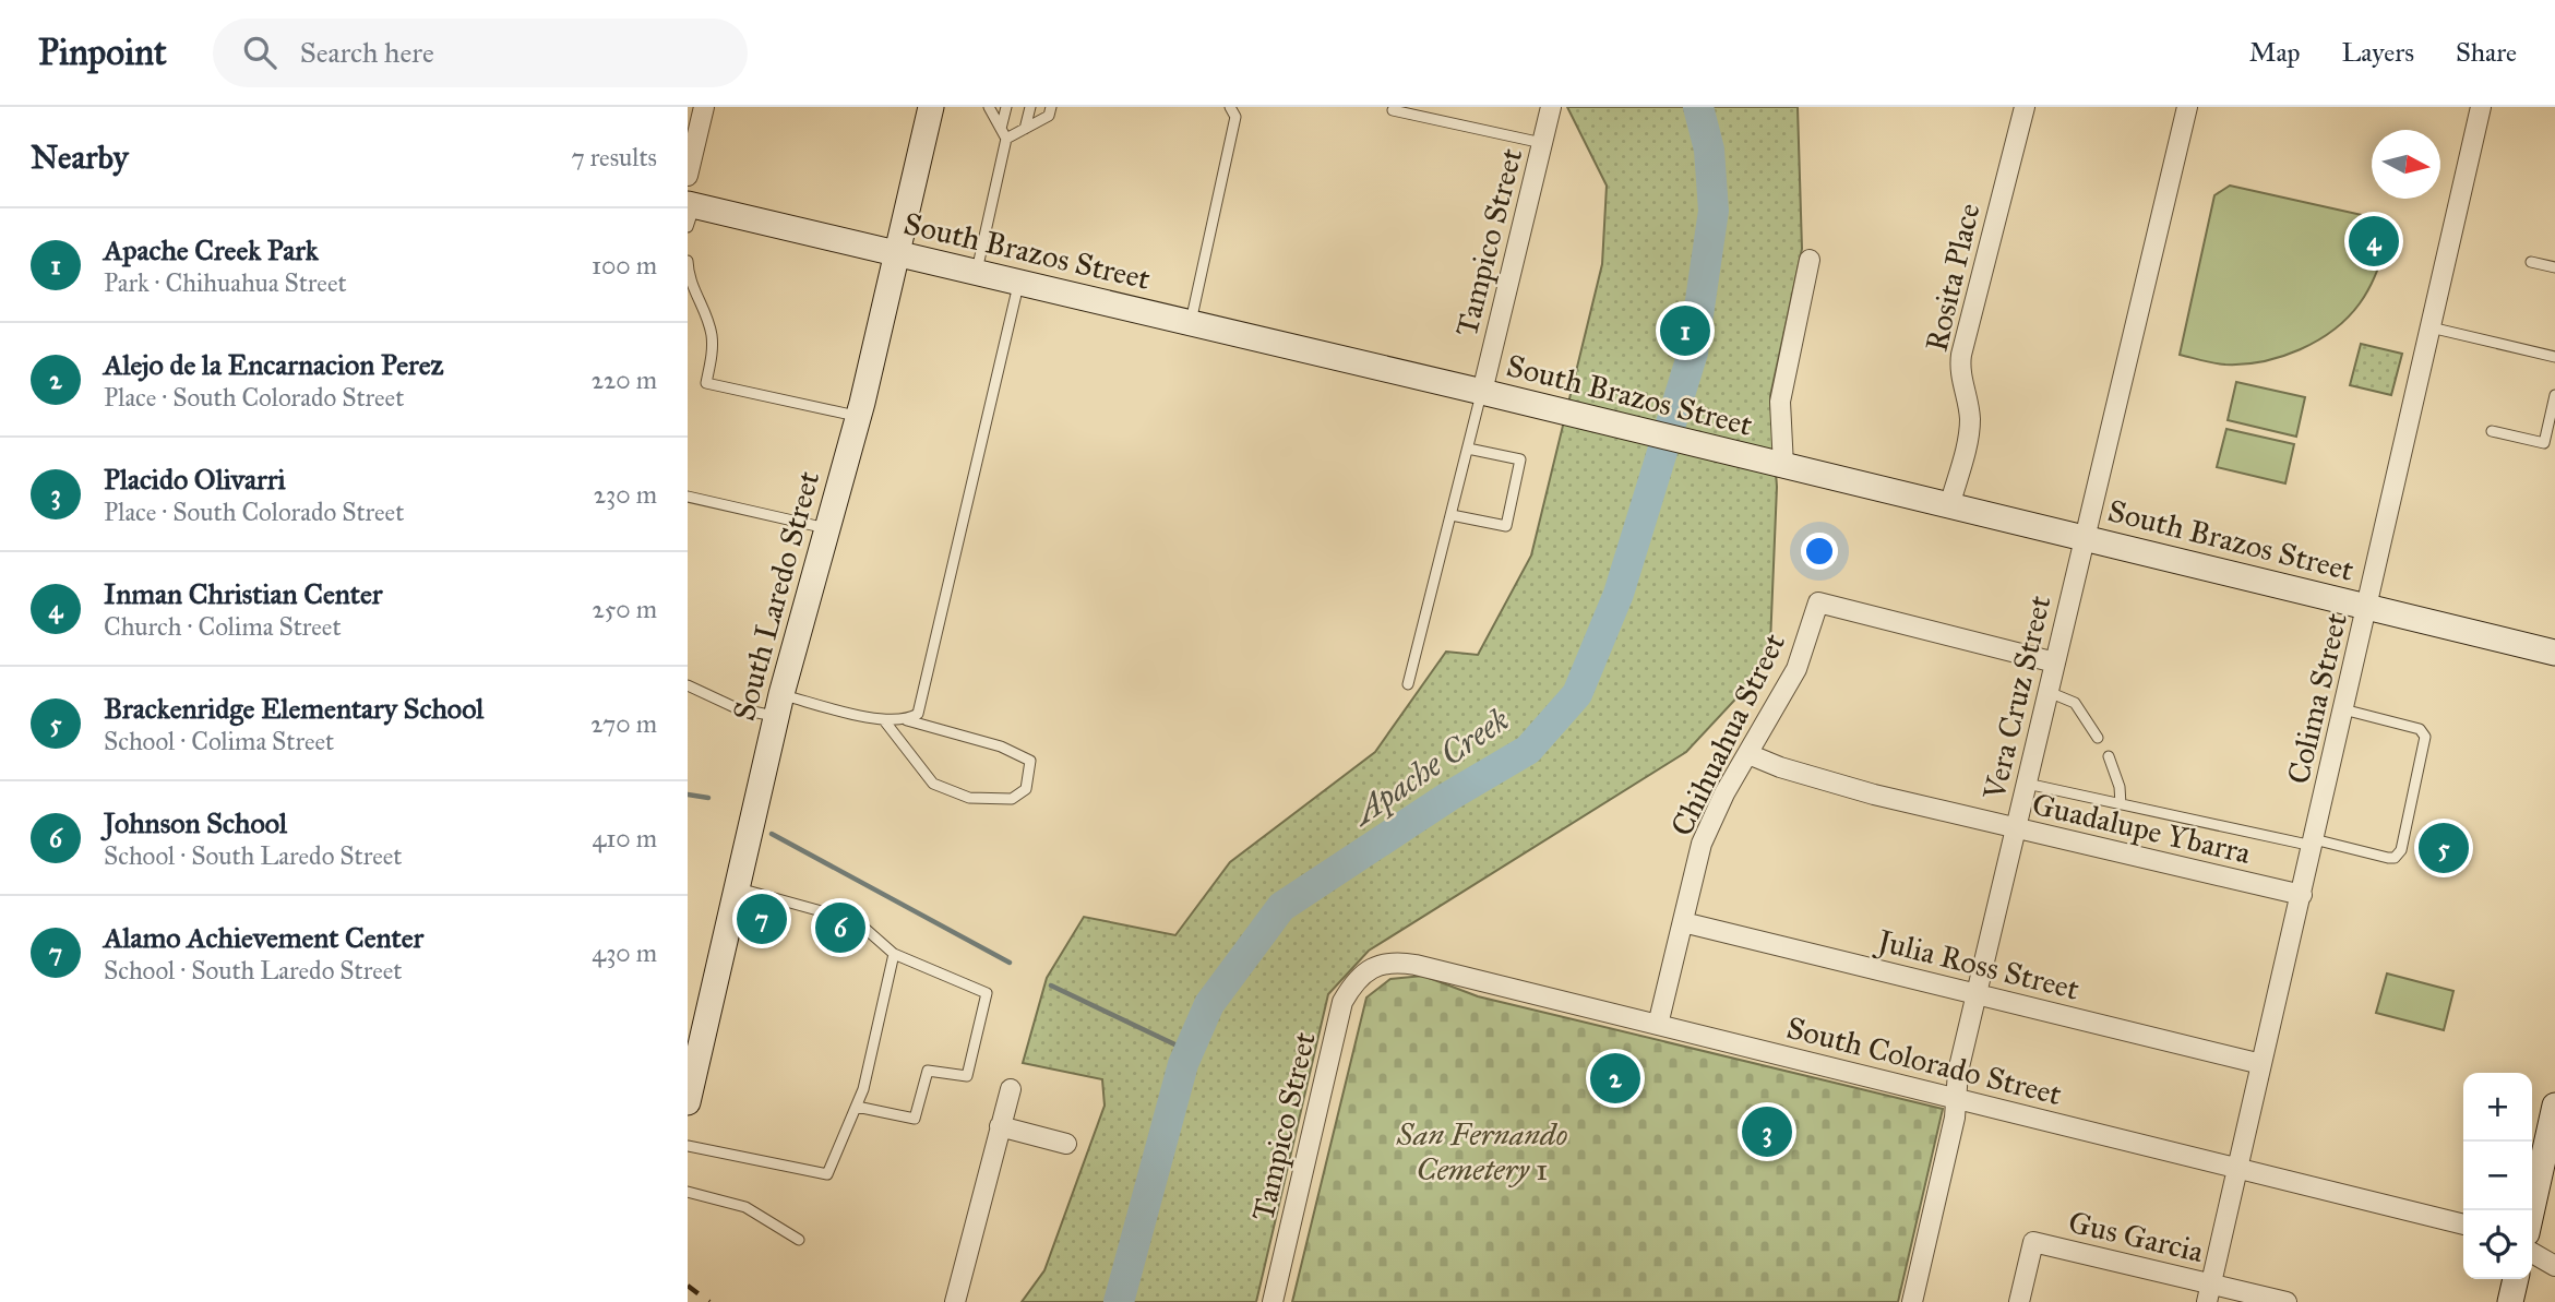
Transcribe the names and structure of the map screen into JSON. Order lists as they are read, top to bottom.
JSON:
{
  "streets": {
    "street": [
      "Tampico Street",
      "South Brazos Street",
      "Rosita Place",
      "South Laredo Street",
      "Vera Cruz Street",
      "Colima Street",
      "Chihuahua Street",
      "Guadalupe Ybarra",
      "Julia Ross Street",
      "South Colorado Street",
      "Gus Garcia"
    ]
  },
  "crossings": [
    ["Tampico Street", "South Brazos Street"],
    ["Tampico Street", "South Colorado Street"],
    ["South Brazos Street", "Rosita Place"],
    ["South Brazos Street", "South Laredo Street"],
    ["South Brazos Street", "Vera Cruz Street"],
    ["South Brazos Street", "Colima Street"],
    ["Vera Cruz Street", "Chihuahua Street"],
    ["Vera Cruz Street", "Guadalupe Ybarra"],
    ["Vera Cruz Street", "Julia Ross Street"],
    ["Vera Cruz Street", "South Colorado Street"],
    ["Colima Street", "Guadalupe Ybarra"],
    ["Colima Street", "Julia Ross Street"],
    ["Colima Street", "South Colorado Street"],
    ["Colima Street", "Gus Garcia"],
    ["Chihuahua Street", "Guadalupe Ybarra"],
    ["Chihuahua Street", "Julia Ross Street"],
    ["Chihuahua Street", "South Colorado Street"]
  ],
  "water": ["Apache Creek"],
  "parks": ["San Fernando Cemetery 1"],
  "north": "right",
  "page": {
    "header": "Pinpoint",
    "search": "Search here",
    "nav": ["Map", "Layers", "Share"],
    "heading": ["Nearby", "7 results"],
    "list": [
      {
        "mark": "1",
        "name": "Apache Creek Park",
        "note": "Park · Chihuahua Street",
        "value": "100 m"
      },
      {
        "mark": "2",
        "name": "Alejo de la Encarnacion Perez",
        "note": "Place · South Colorado Street",
        "value": "220 m"
      },
      {
        "mark": "3",
        "name": "Placido Olivarri",
        "note": "Place · South Colorado Street",
        "value": "230 m"
      },
      {
        "mark": "4",
        "name": "Inman Christian Center",
        "note": "Church · Colima Street",
        "value": "250 m"
      },
      {
        "mark": "5",
        "name": "Brackenridge Elementary School",
        "note": "School · Colima Street",
        "value": "270 m"
      },
      {
        "mark": "6",
        "name": "Johnson School",
        "note": "School · South Laredo Street",
        "value": "410 m"
      },
      {
        "mark": "7",
        "name": "Alamo Achievement Center",
        "note": "School · South Laredo Street",
        "value": "430 m"
      }
    ],
    "pins": [
      "4",
      "1",
      "5",
      "7",
      "6",
      "2",
      "3"
    ],
    "map_buttons": ["+", "−"]
  }
}
